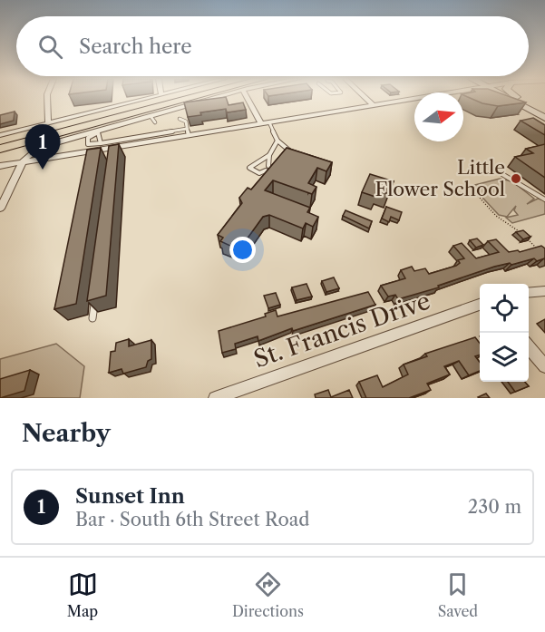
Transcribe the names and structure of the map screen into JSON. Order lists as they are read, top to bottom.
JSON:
{
  "streets": {
    "street": ["St. Francis Drive"]
  },
  "places": ["Little Flower School"],
  "north": "right",
  "page": {
    "search": "Search here",
    "pins": "1",
    "heading": "Nearby",
    "list": [
      {
        "mark": "1",
        "name": "Sunset Inn",
        "note": "Bar · South 6th Street Road",
        "value": "230 m"
      }
    ],
    "nav": ["Map", "Directions", "Saved"]
  }
}
